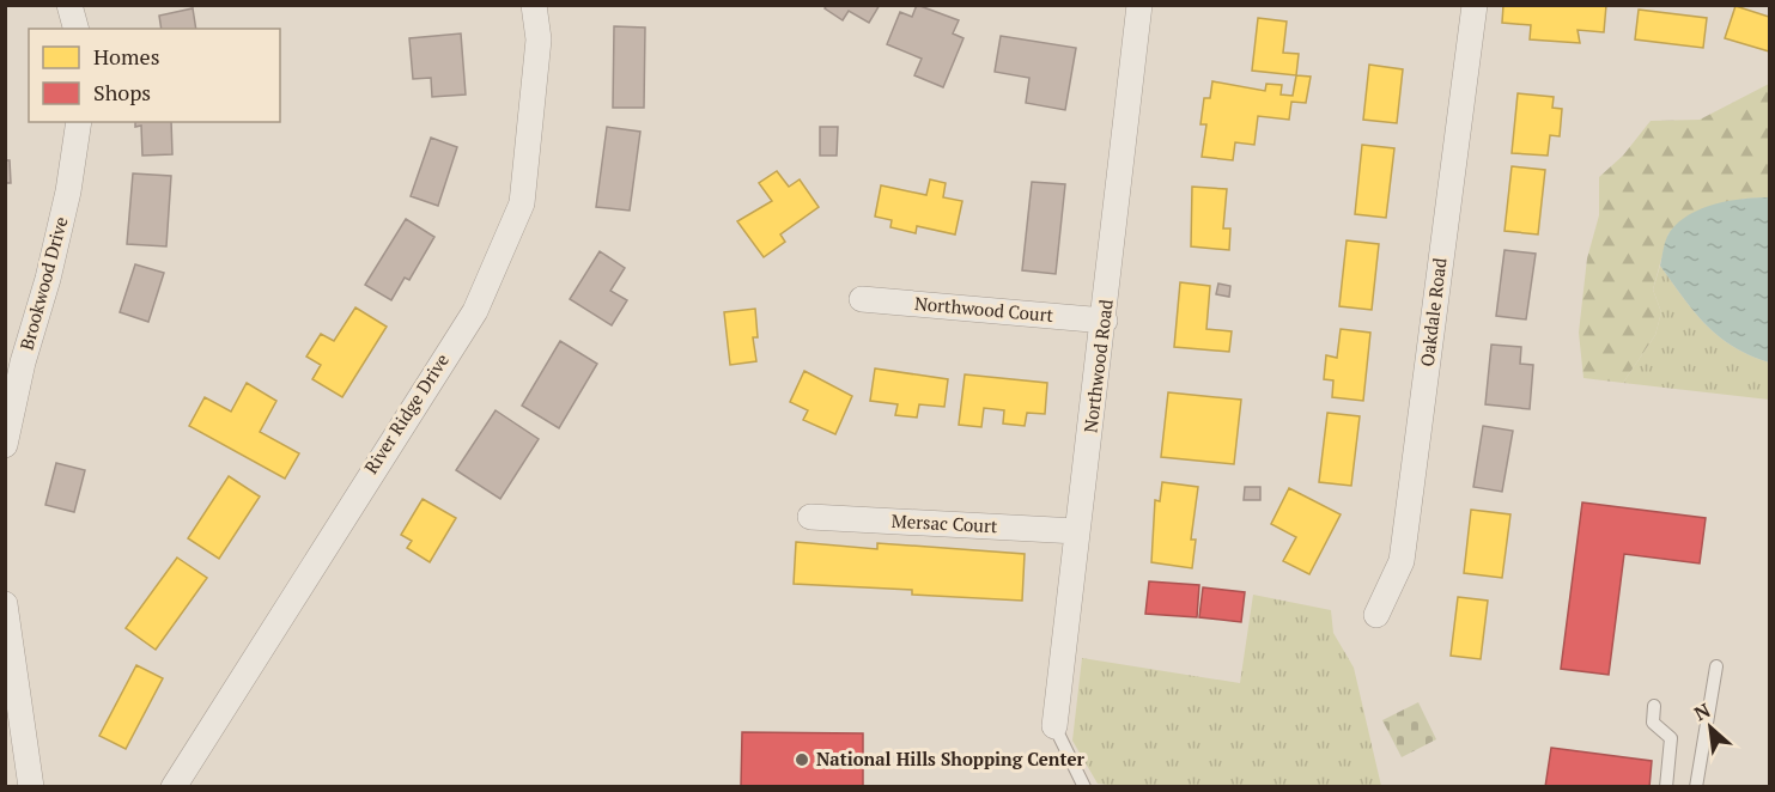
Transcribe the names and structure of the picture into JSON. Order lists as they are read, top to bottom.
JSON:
{
  "streets": {
    "street": [
      "Brookwood Drive",
      "Northwood Court",
      "Oakdale Road",
      "Northwood Road",
      "River Ridge Drive",
      "Mersac Court"
    ]
  },
  "crossings": [
    ["Northwood Court", "Northwood Road"],
    ["Northwood Road", "Mersac Court"]
  ],
  "places": ["National Hills Shopping Center"],
  "legend": ["Homes", "Shops"],
  "north": "top left"
}
